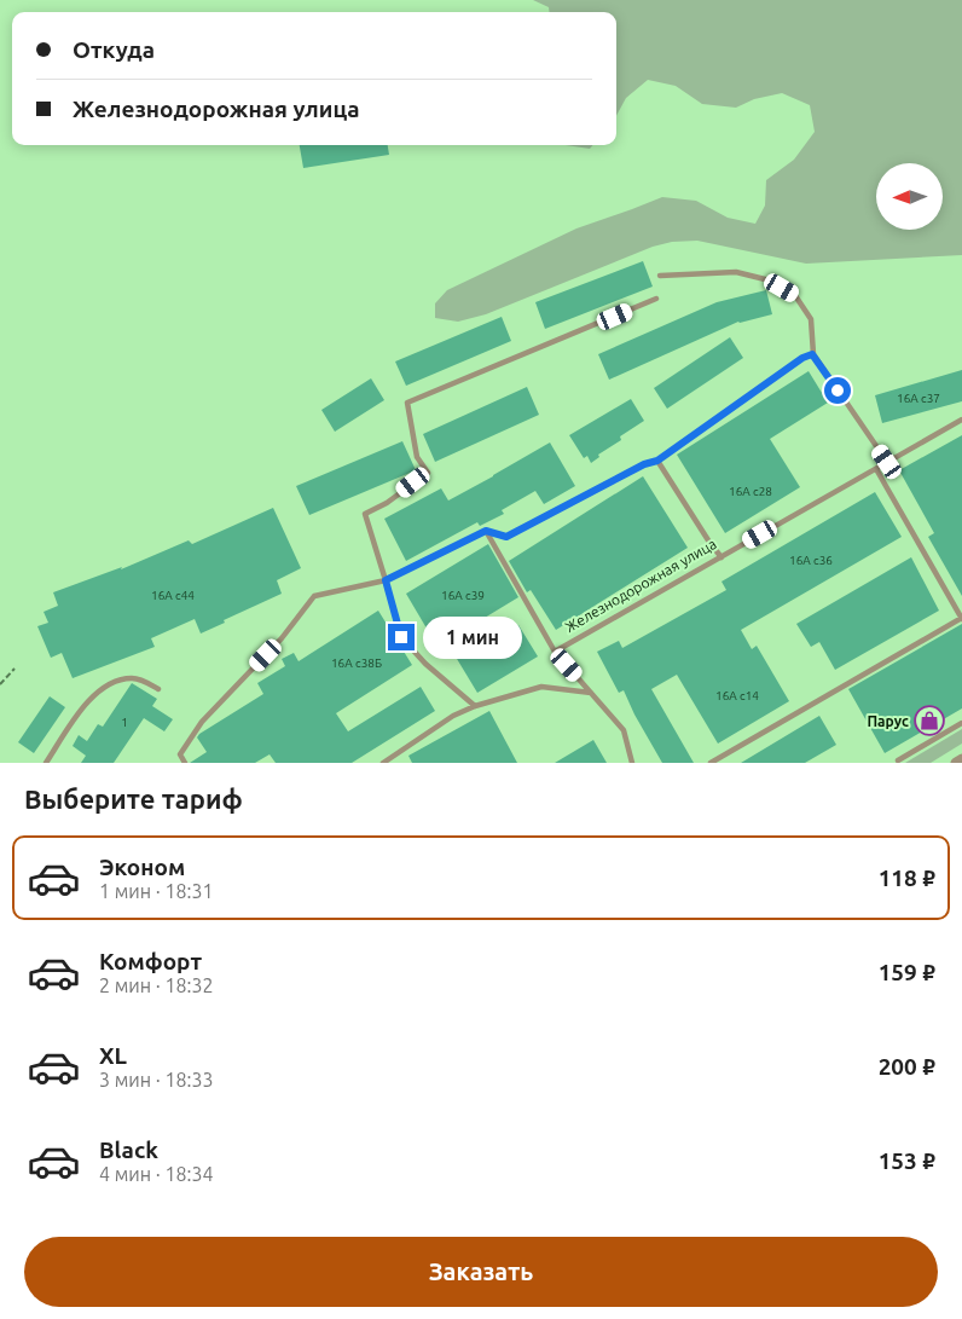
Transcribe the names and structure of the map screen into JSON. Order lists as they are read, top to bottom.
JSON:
{
  "streets": {
    "lane": ["Железнодорожная улица"]
  },
  "places": {
    "shop": ["Парус"]
  },
  "house_numbers": [
    "16А с37",
    "16А с28",
    "16А с36",
    "16А с44",
    "16А с39",
    "16А с38Б",
    "16А с14",
    "1"
  ],
  "north": "left",
  "page": {
    "banner": ["Откуда", "Железнодорожная улица"],
    "bubble": "1 мин",
    "heading": "Выберите тариф",
    "list": [
      {
        "name": "Эконом",
        "note": "1 мин · 18:31",
        "value": "118 ₽"
      },
      {
        "name": "Комфорт",
        "note": "2 мин · 18:32",
        "value": "159 ₽"
      },
      {
        "name": "XL",
        "note": "3 мин · 18:33",
        "value": "200 ₽"
      },
      {
        "name": "Black",
        "note": "4 мин · 18:34",
        "value": "153 ₽"
      }
    ],
    "buttons": "Заказать"
  }
}
